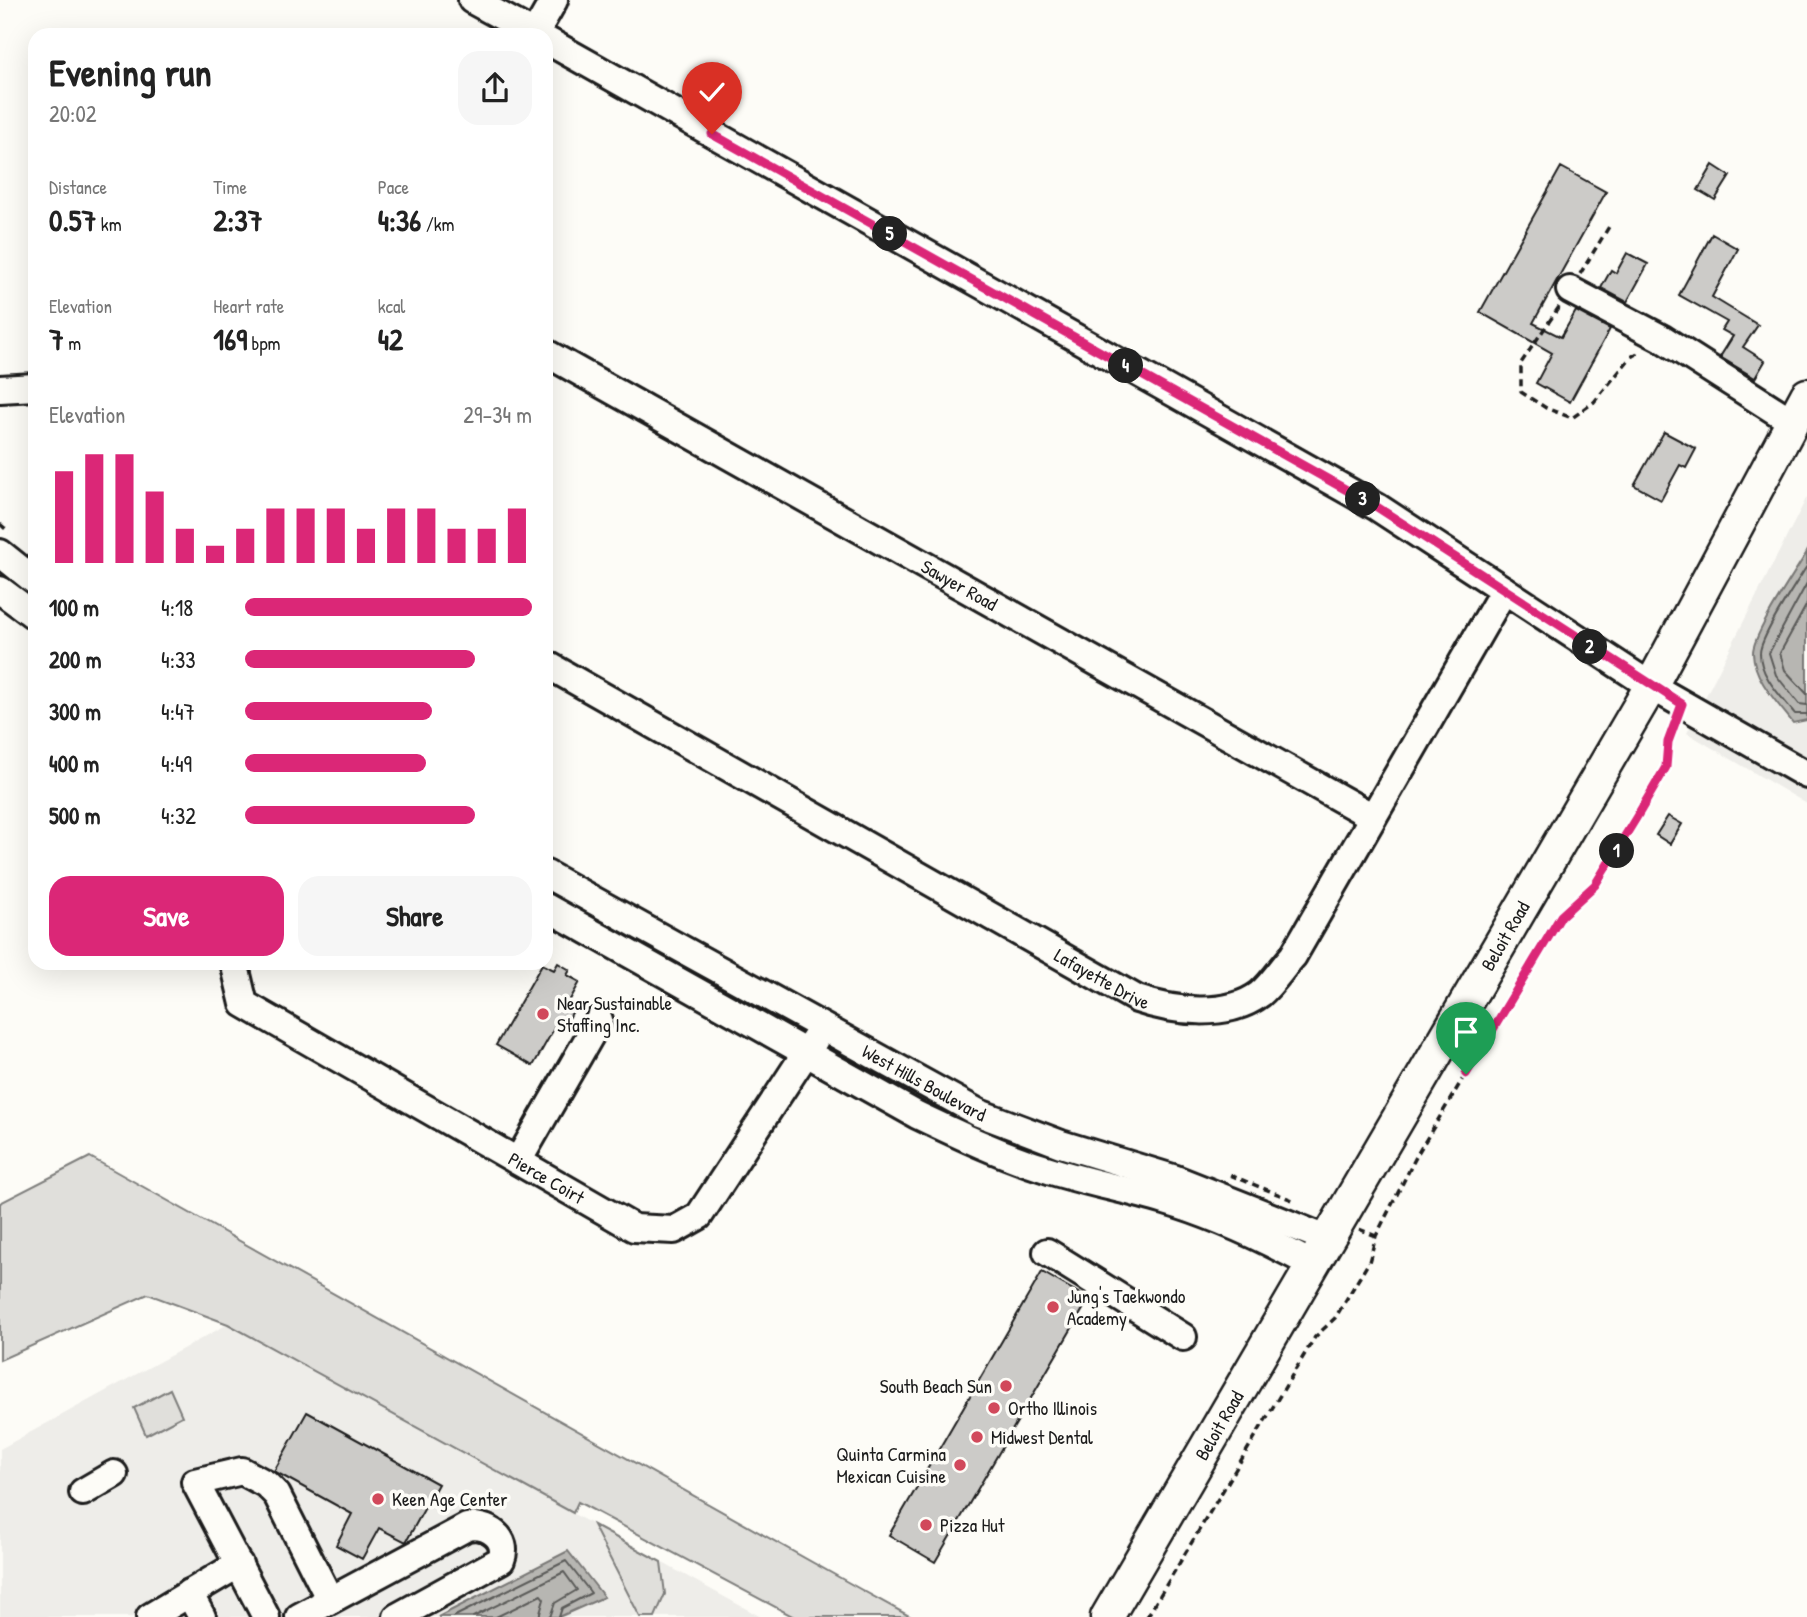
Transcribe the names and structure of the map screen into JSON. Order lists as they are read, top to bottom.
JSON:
{
  "streets": {
    "main road": ["Beloit Road"],
    "street": [
      "Sawyer Road",
      "Lafayette Drive",
      "West Hills Boulevard",
      "Pierce Coirt"
    ]
  },
  "crossings": [
    ["Sawyer Road", "Lafayette Drive"],
    ["Beloit Road", "West Hills Boulevard"],
    ["West Hills Boulevard", "Pierce Coirt"]
  ],
  "places": [
    "Near Sustainable Staffing Inc.",
    "Jung's Taekwondo Academy",
    "South Beach Sun",
    "Ortho Illinois",
    "Midwest Dental",
    "Quinta Carmina Mexican Cuisine",
    "Keen Age Center",
    "Pizza Hut"
  ],
  "page": {
    "heading": ["Evening run", "20:02"],
    "stats": [
      ["Distance", "0.57 km"],
      ["Time", "2:37"],
      ["Pace", "4:36 /km"],
      ["Elevation", "7 m"],
      ["Heart rate", "169 bpm"],
      ["kcal", "42"]
    ],
    "pins": [
      "5",
      "4",
      "3",
      "2",
      "1"
    ],
    "chart": ["Elevation", "29–34 m"],
    "list": [
      {
        "name": "100 m",
        "note": "4:18"
      },
      {
        "name": "200 m",
        "note": "4:33"
      },
      {
        "name": "300 m",
        "note": "4:47"
      },
      {
        "name": "400 m",
        "note": "4:49"
      },
      {
        "name": "500 m",
        "note": "4:32"
      }
    ],
    "buttons": ["Save", "Share"]
  }
}
